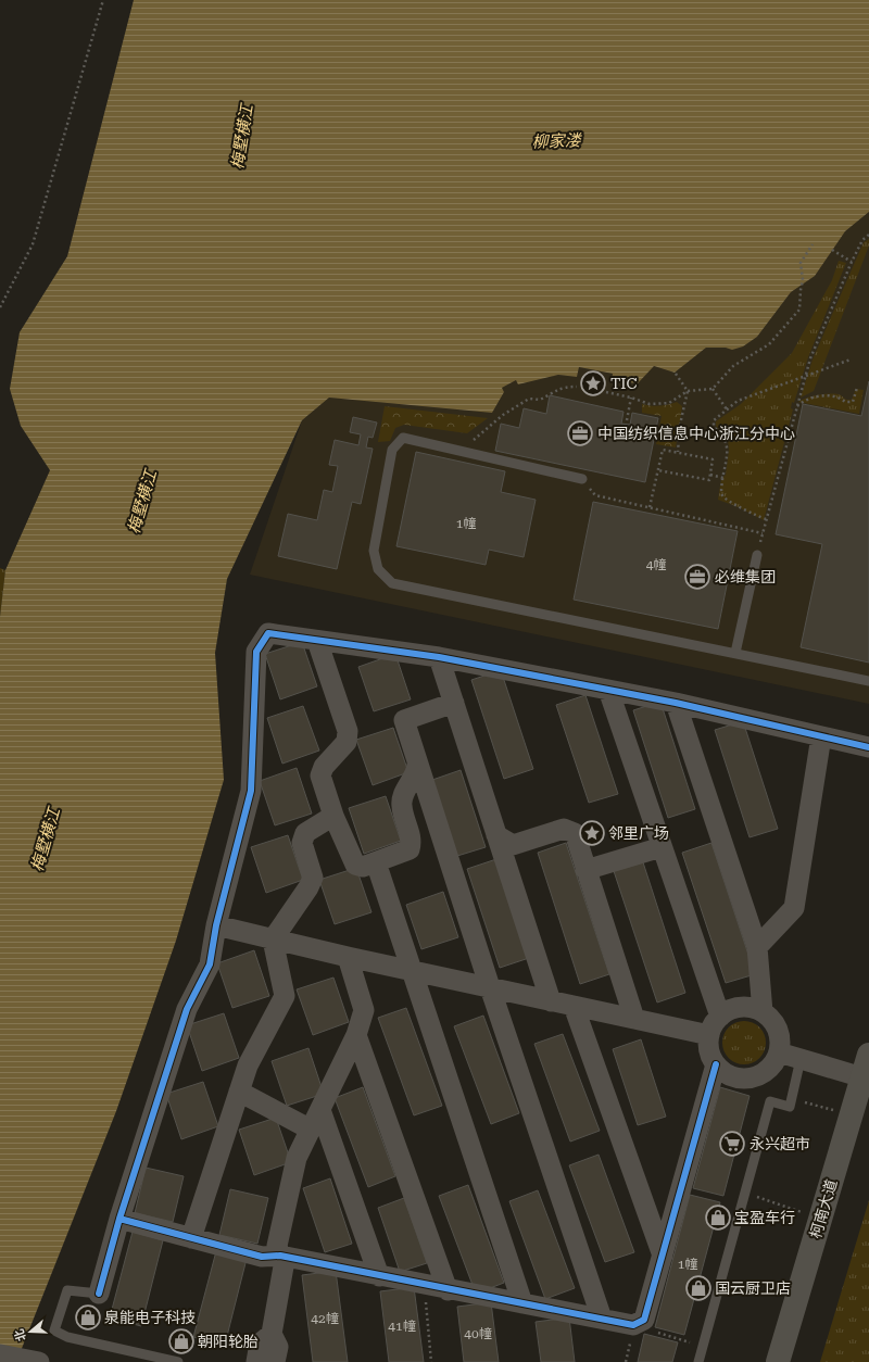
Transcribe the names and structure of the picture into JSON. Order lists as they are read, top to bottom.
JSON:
{
  "streets": {
    "main road": ["柯南大道"]
  },
  "water": ["梅墅横江", "柳家溇"],
  "places": {
    "place": ["TIC", "邻里广场"],
    "office": ["中国纺织信息中心浙江分中心", "必维集团"],
    "supermarket": ["永兴超市"],
    "shop": [
      "宝盈车行",
      "国云厨卫店",
      "泉能电子科技",
      "朝阳轮胎"
    ]
  },
  "house_numbers": [
    "1幢",
    "4幢",
    "1幢",
    "42幢",
    "41幢",
    "40幢"
  ],
  "north": "left"
}
